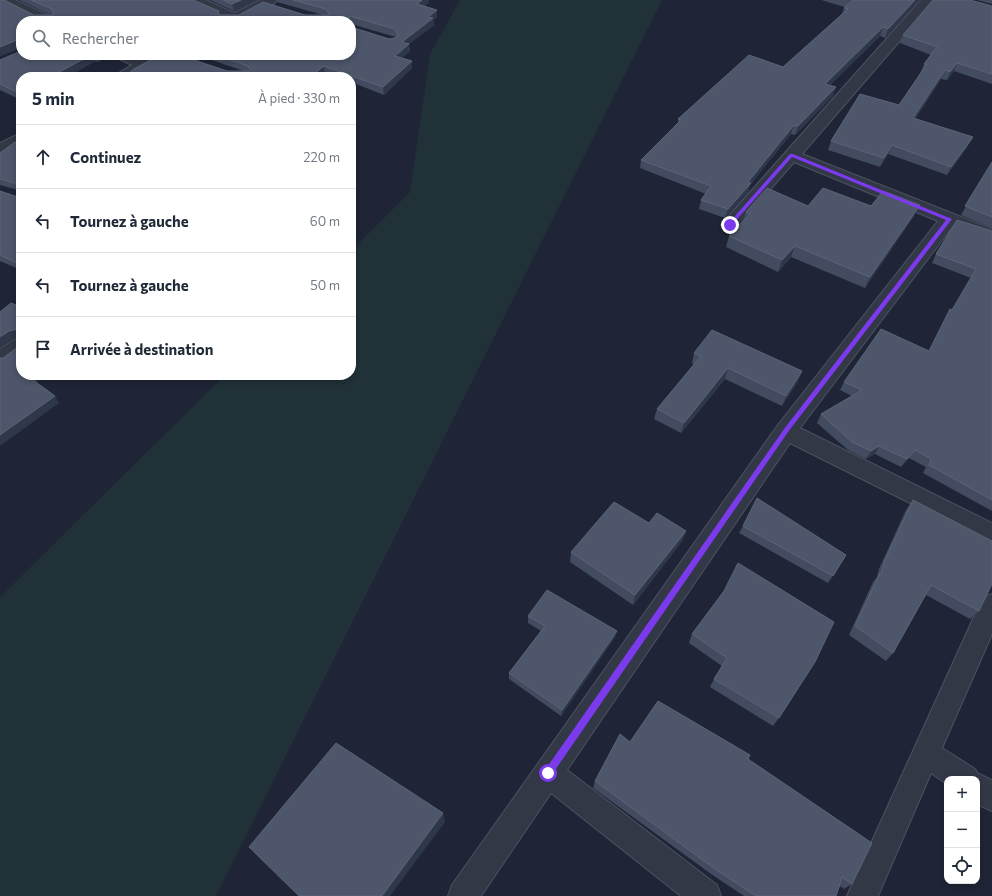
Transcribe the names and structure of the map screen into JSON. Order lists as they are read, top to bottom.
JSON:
{
  "page": {
    "search": "Rechercher",
    "heading": ["5 min", "À pied · 330 m"],
    "list": [
      ["Continuez", "220 m"],
      ["Tournez à gauche", "60 m"],
      ["Tournez à gauche", "50 m"],
      "Arrivée à destination"
    ],
    "map_buttons": ["+", "−"]
  }
}
